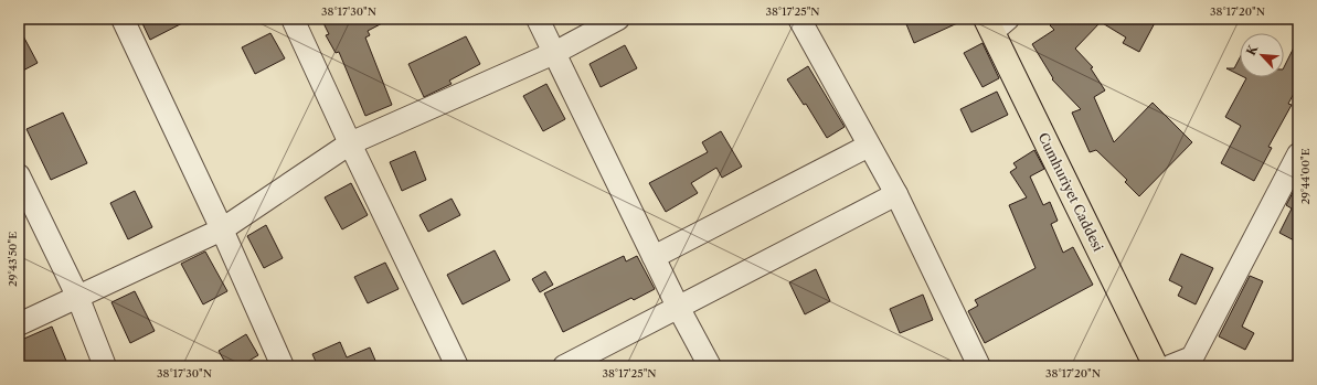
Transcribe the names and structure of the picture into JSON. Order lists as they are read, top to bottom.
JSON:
{
  "streets": {
    "main road": ["Cumhuriyet Caddesi"]
  },
  "north": "top left",
  "coordinates": [
    "38°17'30\"N",
    "38°17'25\"N",
    "38°17'20\"N",
    "29°44'00\"E",
    "29°43'50\"E"
  ]
}
